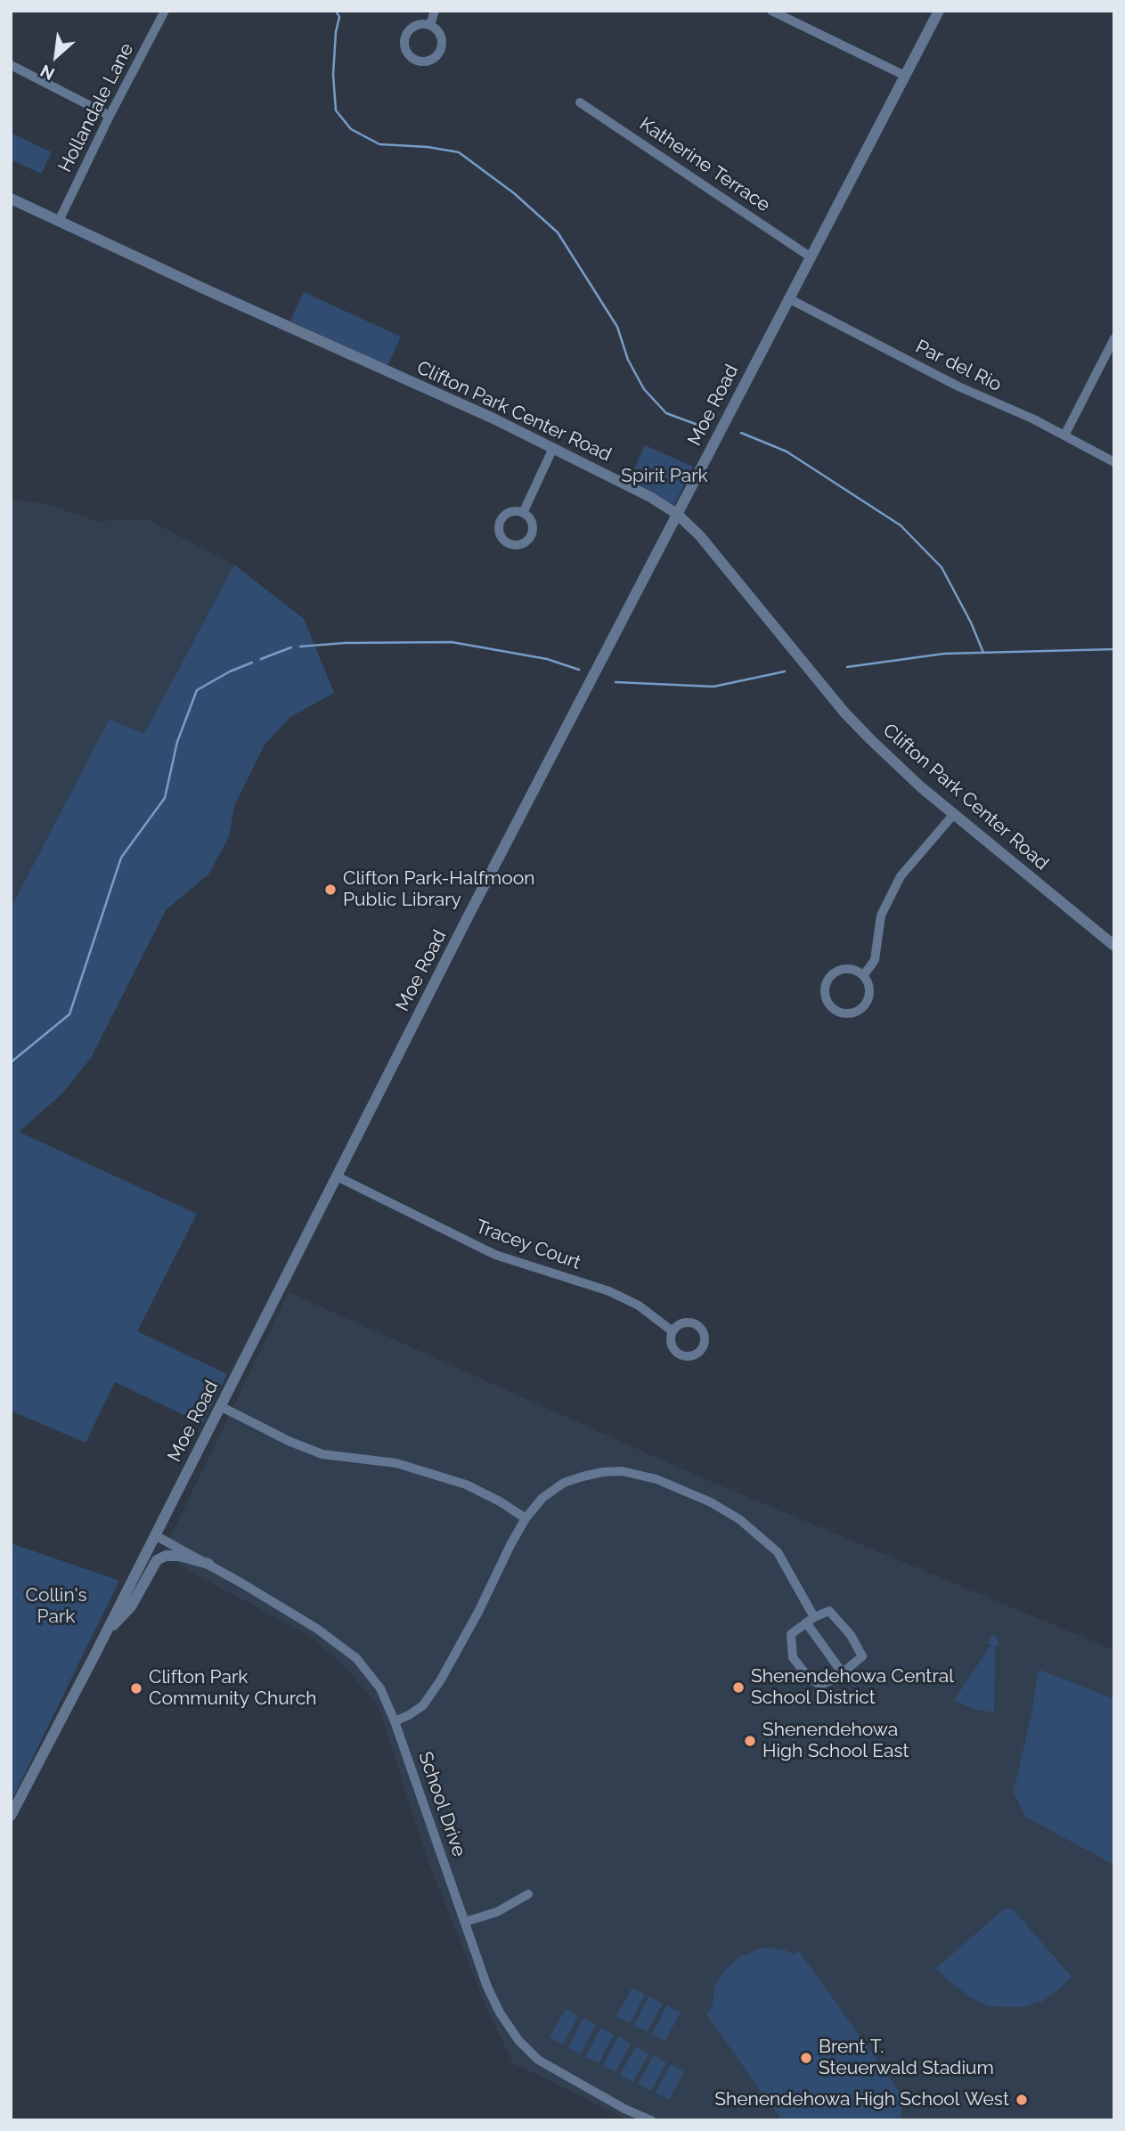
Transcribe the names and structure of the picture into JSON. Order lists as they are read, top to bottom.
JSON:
{
  "streets": {
    "street": [
      "Hollandale Lane",
      "Katherine Terrace",
      "Par del Rio",
      "Moe Road",
      "Clifton Park Center Road",
      "Tracey Court",
      "School Drive"
    ]
  },
  "crossings": [
    ["Hollandale Lane", "Clifton Park Center Road"],
    ["Katherine Terrace", "Moe Road"],
    ["Par del Rio", "Moe Road"],
    ["Moe Road", "Clifton Park Center Road"],
    ["Moe Road", "Tracey Court"],
    ["Moe Road", "School Drive"]
  ],
  "parks": ["Spirit Park", "Collin's Park"],
  "places": [
    "Clifton Park-Halfmoon Public Library",
    "Shenendehowa Central School District",
    "Clifton Park Community Church",
    "Shenendehowa High School East",
    "Brent T. Steuerwald Stadium",
    "Shenendehowa High School West"
  ],
  "north": "bottom left"
}
